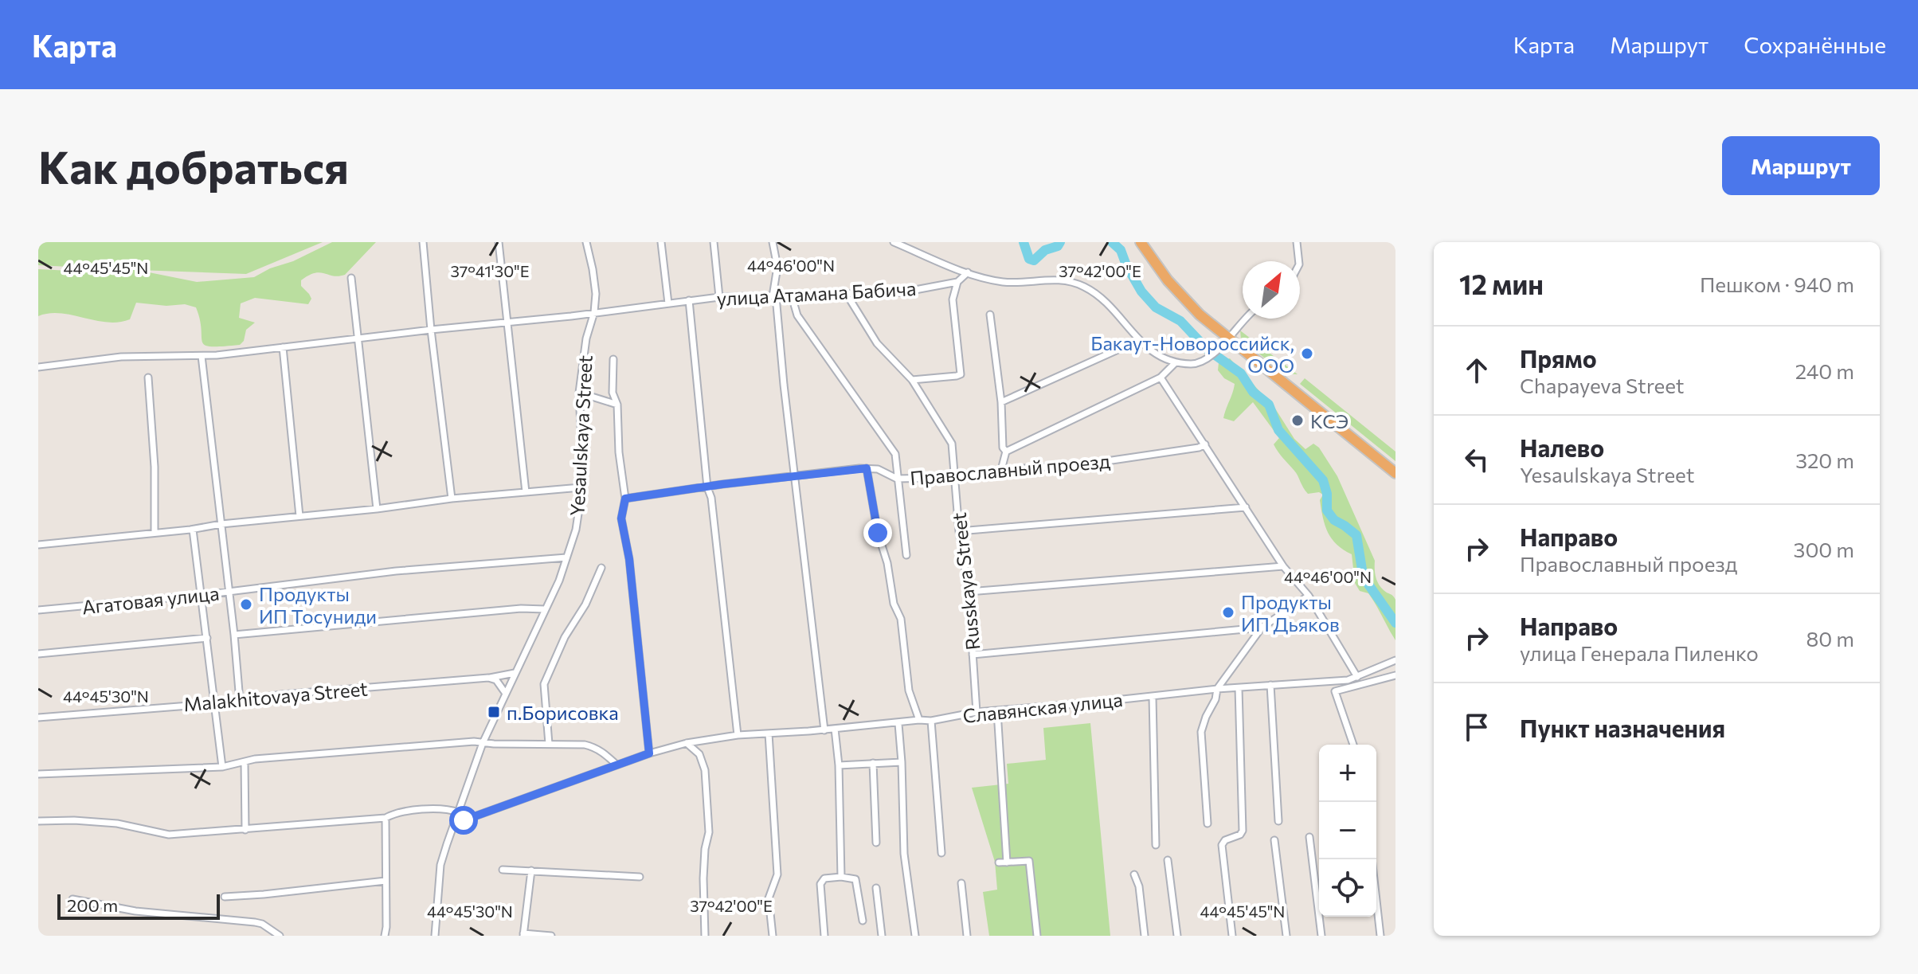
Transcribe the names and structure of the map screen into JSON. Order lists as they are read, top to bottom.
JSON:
{
  "streets": {
    "street": [
      "улица Атамана Бабича",
      "Yesaulskaya Street",
      "Православный проезд",
      "Russkaya Street",
      "Агатовая улица",
      "Malakhitovaya Street",
      "Славянская улица"
    ]
  },
  "crossings": [
    ["улица Атамана Бабича", "Yesaulskaya Street"],
    ["улица Атамана Бабича", "Russkaya Street"],
    ["Yesaulskaya Street", "Православный проезд"],
    ["Yesaulskaya Street", "Агатовая улица"],
    ["Yesaulskaya Street", "Malakhitovaya Street"],
    ["Yesaulskaya Street", "Славянская улица"],
    ["Православный проезд", "Russkaya Street"],
    ["Russkaya Street", "Славянская улица"]
  ],
  "places": {
    "other": [
      "Бакаут-Новороссийск, ООО",
      "КСЭ",
      "Продукты ИП Тосуниди",
      "Продукты ИП Дьяков"
    ],
    "transit": ["п.Борисовка"]
  },
  "scale_bar": "200 m",
  "north": "top right",
  "page": {
    "header": "Карта",
    "nav": ["Карта", "Маршрут", "Сохранённые"],
    "buttons": "Маршрут",
    "title": "Как добраться",
    "heading": ["12 мин", "Пешком · 940 m"],
    "list": [
      ["Прямо", "Chapayeva Street", "240 m"],
      ["Налево", "Yesaulskaya Street", "320 m"],
      ["Направо", "Православный проезд", "300 m"],
      ["Направо", "улица Генерала Пиленко", "80 m"],
      "Пункт назначения"
    ],
    "map_buttons": ["+", "−"],
    "scale": "200 m"
  },
  "coordinates": [
    "44°46'00\"N",
    "44°45'45\"N",
    "37°41'30\"E",
    "37°42'00\"E",
    "44°45'30\"N"
  ]
}
